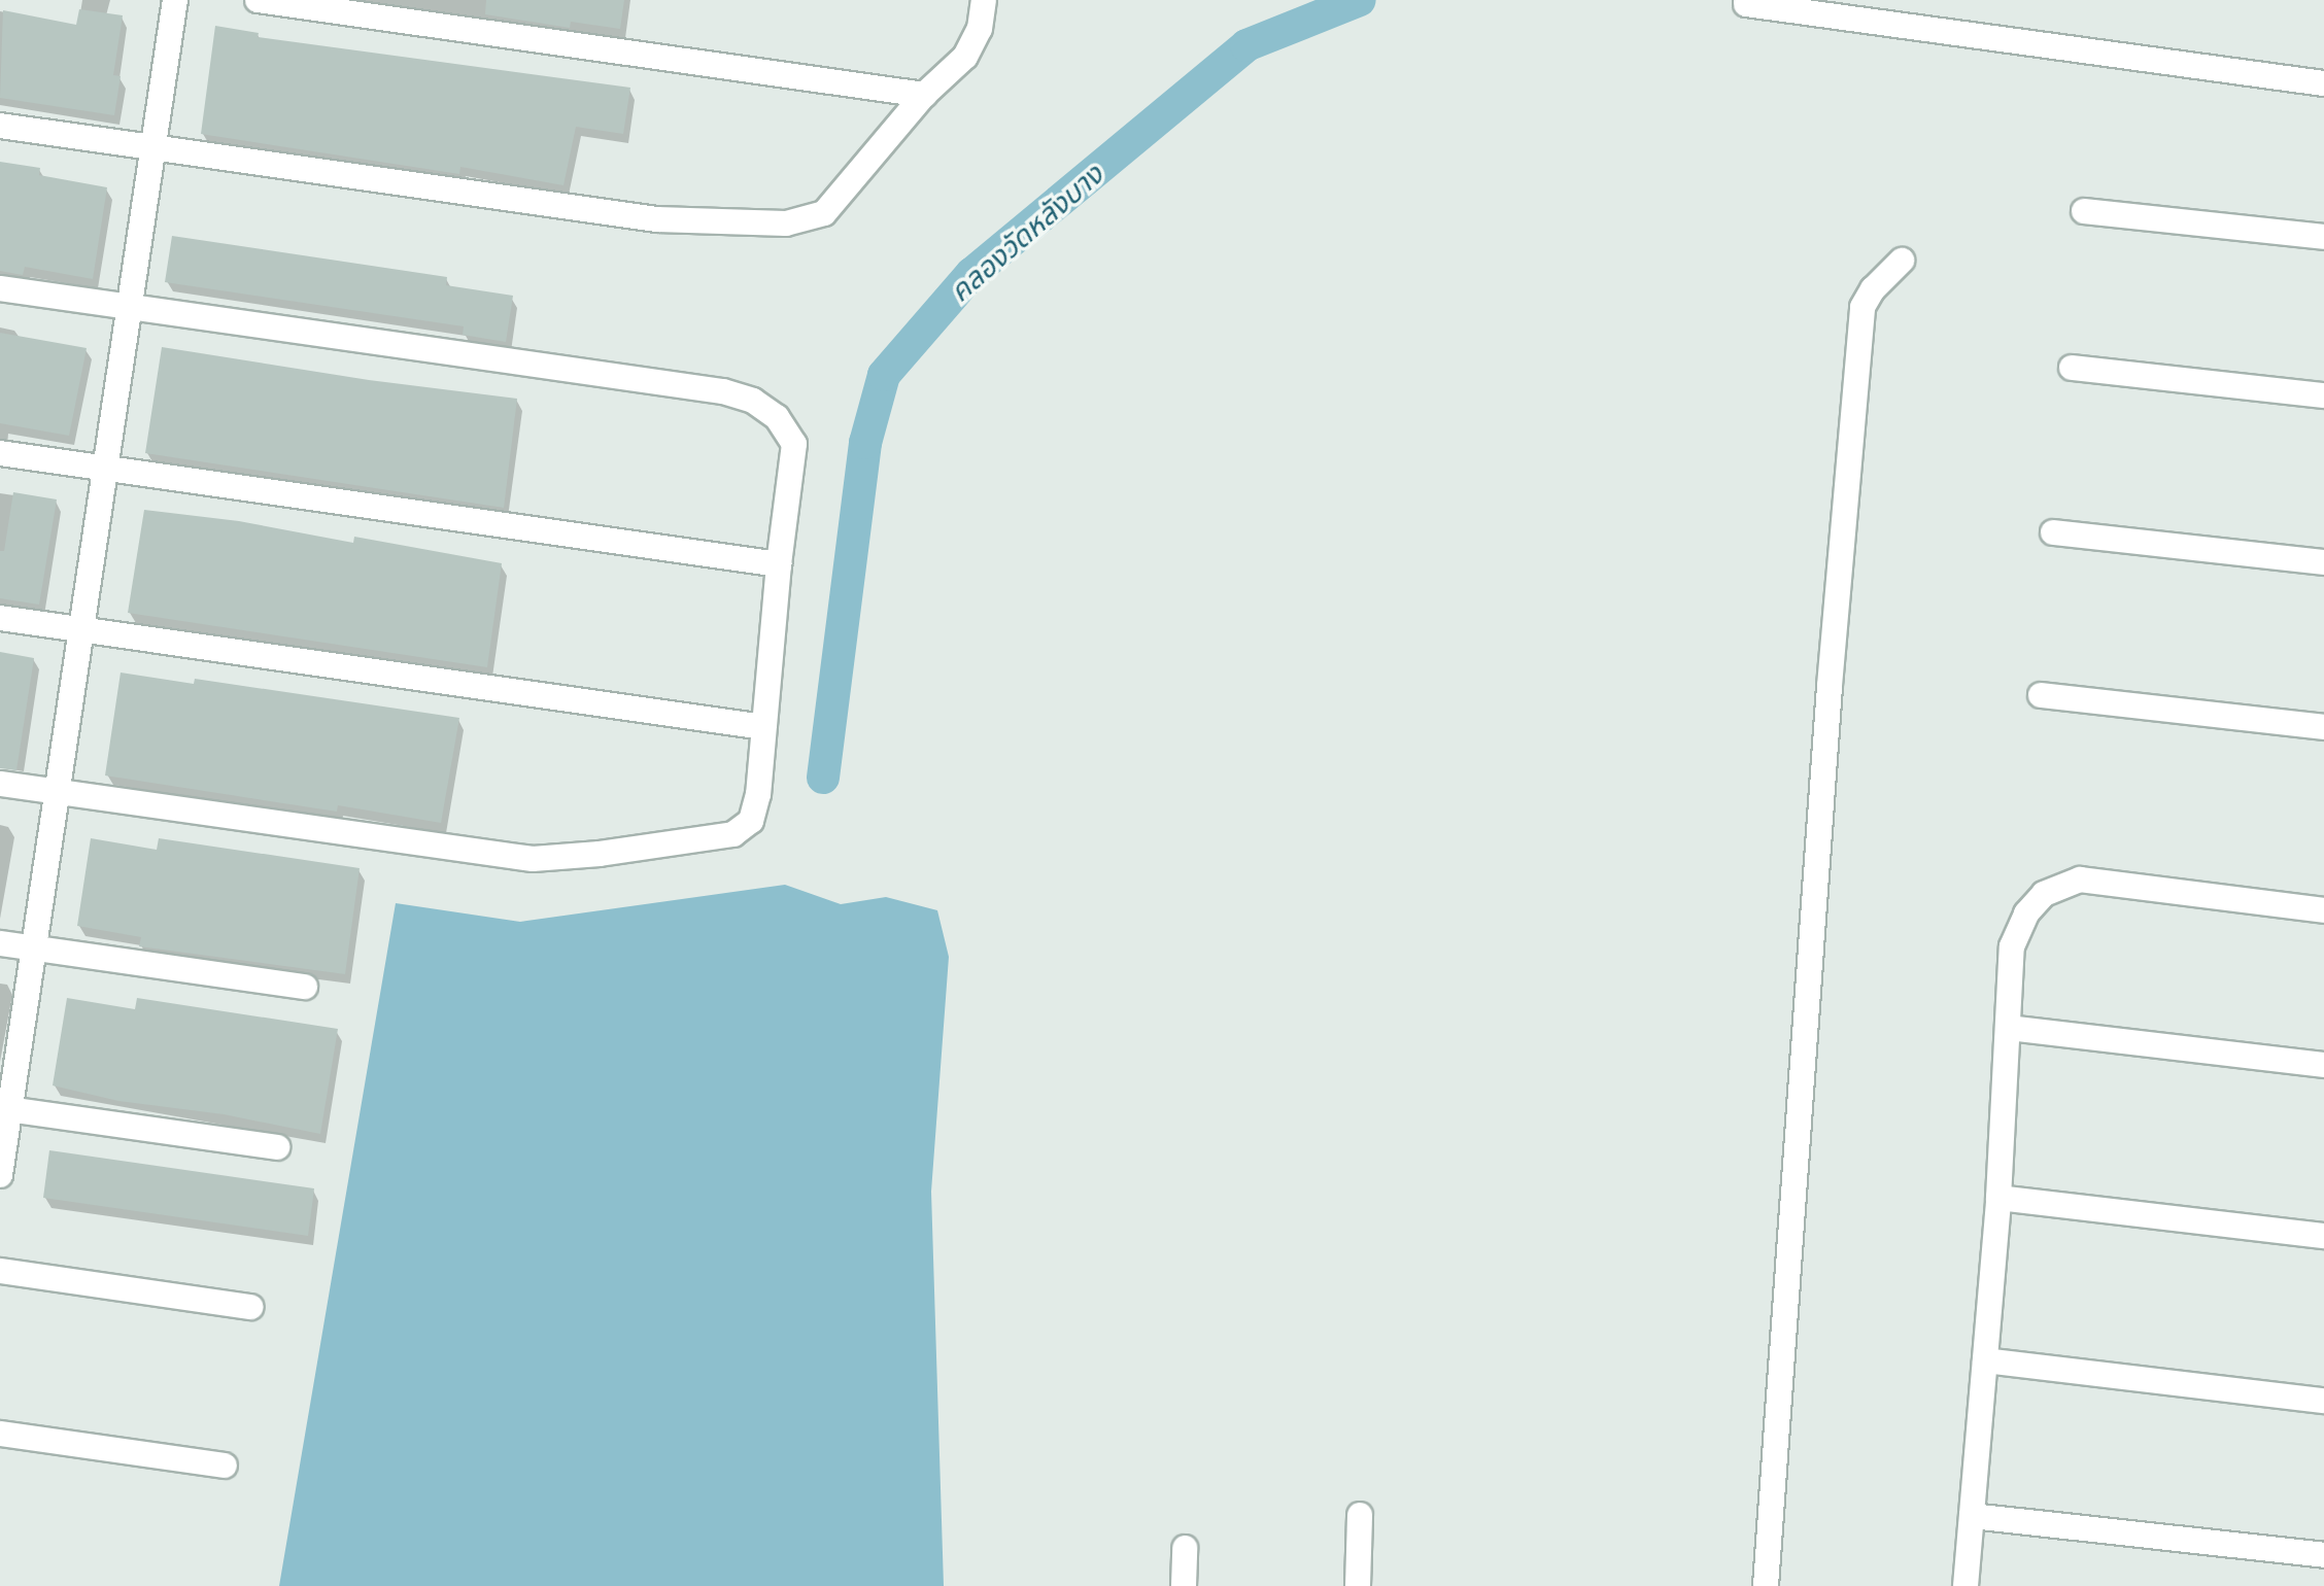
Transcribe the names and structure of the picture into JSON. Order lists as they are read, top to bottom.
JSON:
{
  "water": ["คลองวัดหลังบาง"]
}
